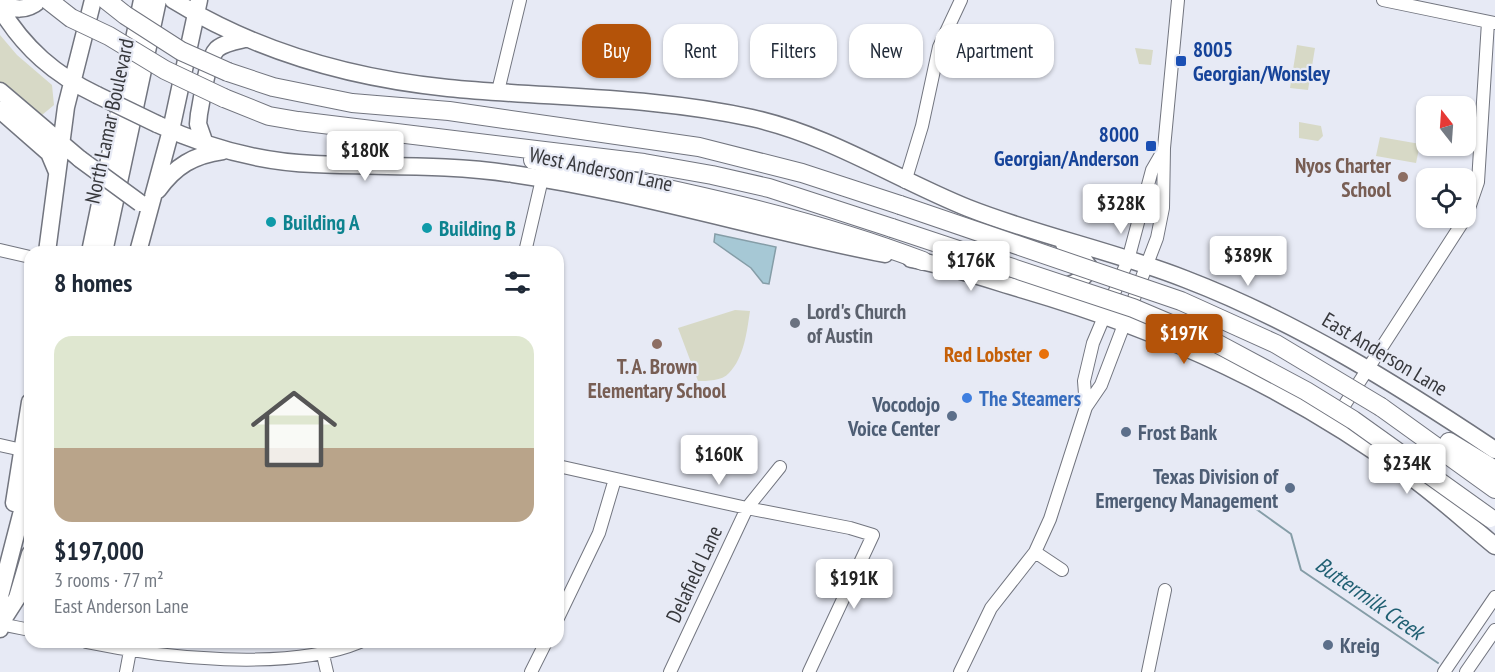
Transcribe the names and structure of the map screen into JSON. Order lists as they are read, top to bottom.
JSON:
{
  "streets": {
    "main road": ["North Lamar Boulevard", "West Anderson Lane", "East Anderson Lane"],
    "street": ["Delafield Lane"]
  },
  "water": ["Buttermilk Creek"],
  "places": {
    "transit": ["8005 Georgian/Wonsley", "8000 Georgian/Anderson"],
    "other": [
      "Nyos Charter School",
      "Building A",
      "Building B",
      "Lord's Church of Austin",
      "T. A. Brown Elementary School",
      "Red Lobster",
      "The Steamers",
      "Vocodojo Voice Center",
      "Frost Bank",
      "Texas Division of Emergency Management",
      "Kreig"
    ]
  },
  "north": "top",
  "page": {
    "chip": [
      "Buy",
      "Rent",
      "Filters",
      "New",
      "Apartment"
    ],
    "price": [
      "$180K",
      "$328K",
      "$389K",
      "$176K",
      "$197K",
      "$160K",
      "$234K",
      "$191K"
    ],
    "heading": "8 homes",
    "list": [
      {
        "name": "$197,000",
        "note": "3 rooms · 77 m² · East Anderson Lane"
      }
    ]
  }
}
